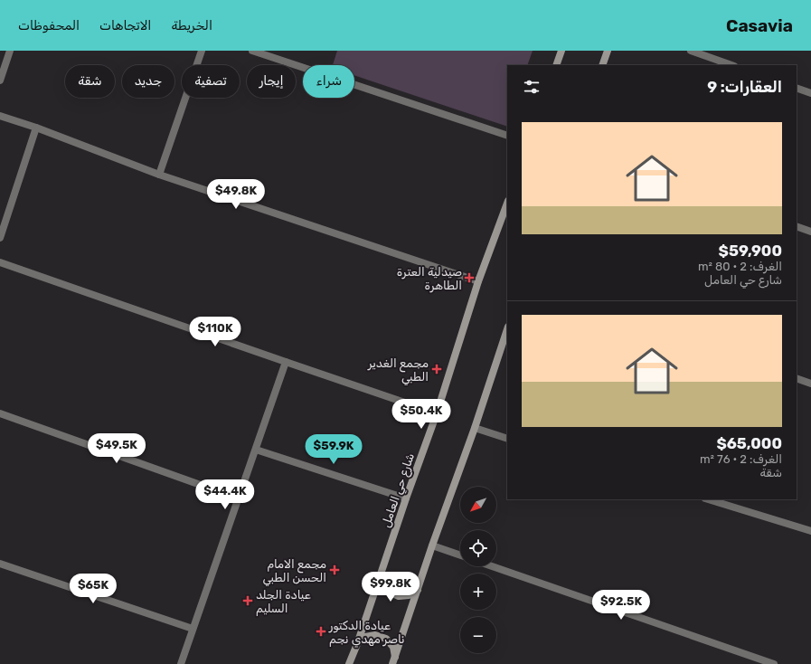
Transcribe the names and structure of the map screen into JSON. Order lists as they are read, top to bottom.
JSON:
{
  "streets": {
    "main road": ["شارع حي العامل"]
  },
  "places": {
    "health": [
      "صيدلية العترة الطاهرة",
      "مجمع الغدير الطبي",
      "مجمع الامام الحسن الطبي",
      "عيادة الجلد السليم",
      "عيادة الدكتور ناصر مهدي نجم"
    ]
  },
  "north": "bottom left",
  "page": {
    "header": "Casavia",
    "nav": ["الخريطة", "الاتجاهات", "المحفوظات"],
    "chip": [
      "شراء",
      "إيجار",
      "تصفية",
      "جديد",
      "شقة"
    ],
    "heading": "العقارات: 9",
    "list": [
      {
        "name": "$59,900",
        "note": "الغرف: 2 · 80 m² · شارع حي العامل"
      },
      {
        "name": "$65,000",
        "note": "الغرف: 2 · 76 m² · شقة"
      }
    ],
    "price": [
      "$49.8K",
      "$110K",
      "$50.4K",
      "$49.5K",
      "$59.9K",
      "$44.4K",
      "$99.8K",
      "$65K",
      "$92.5K"
    ],
    "map_buttons": ["+", "−"]
  }
}
